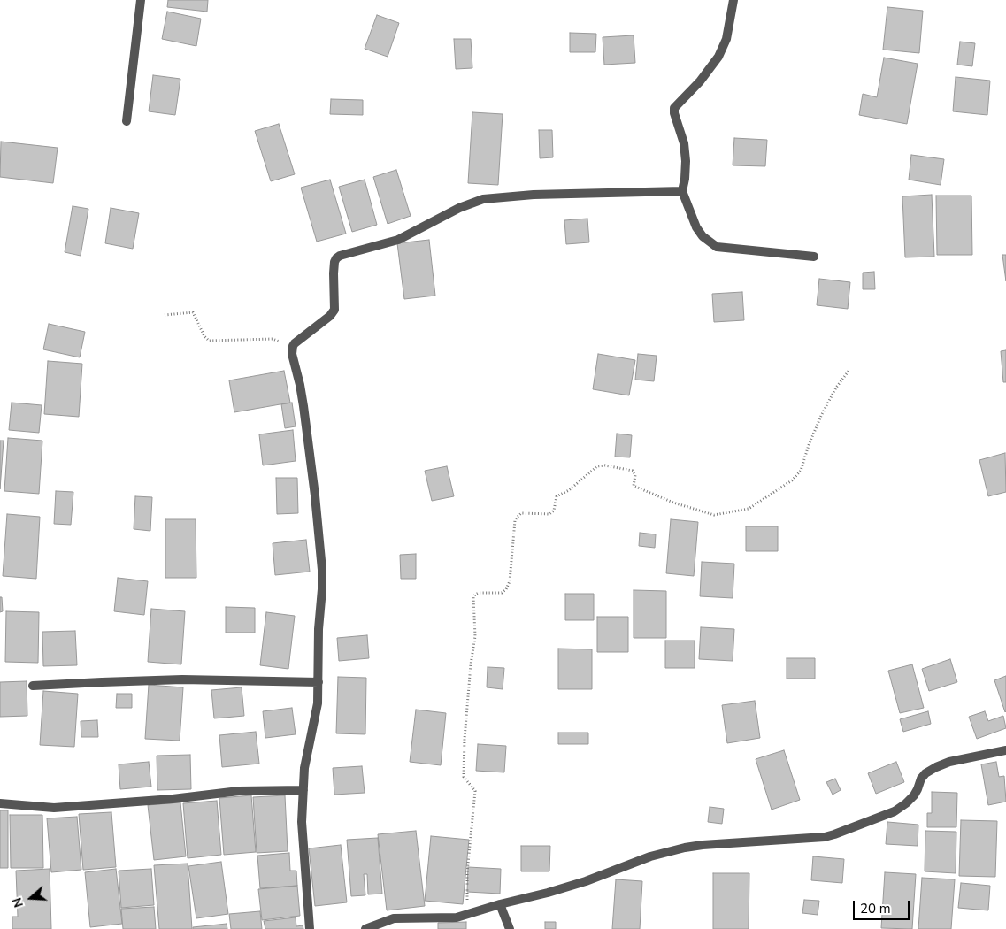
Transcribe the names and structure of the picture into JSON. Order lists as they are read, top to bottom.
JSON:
{
  "scale_bar": "20 m",
  "north": "left"
}
